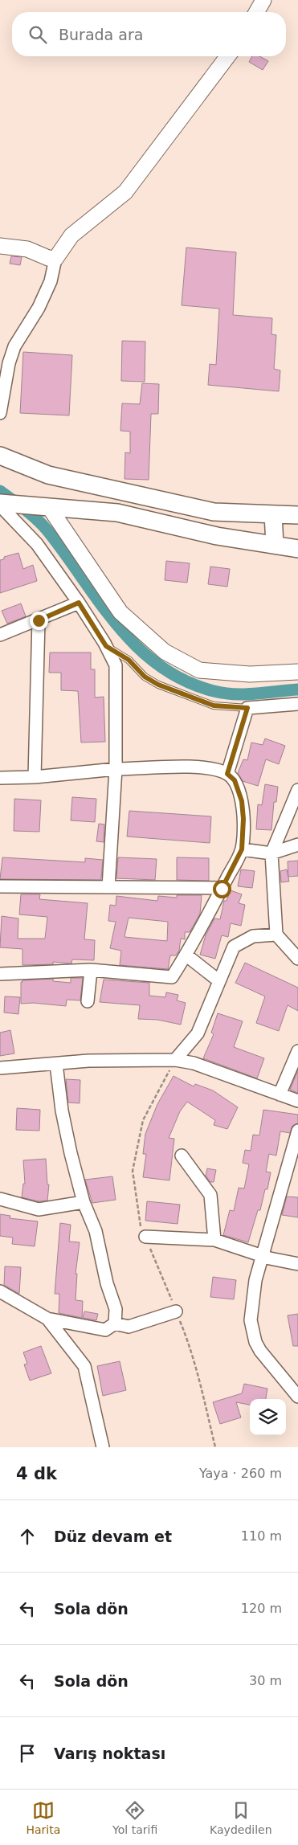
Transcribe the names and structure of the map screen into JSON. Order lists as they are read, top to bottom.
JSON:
{
  "page": {
    "search": "Burada ara",
    "heading": ["4 dk", "Yaya · 260 m"],
    "list": [
      ["Düz devam et", "110 m"],
      ["Sola dön", "120 m"],
      ["Sola dön", "30 m"],
      "Varış noktası"
    ],
    "nav": ["Harita", "Yol tarifi", "Kaydedilen"]
  }
}
